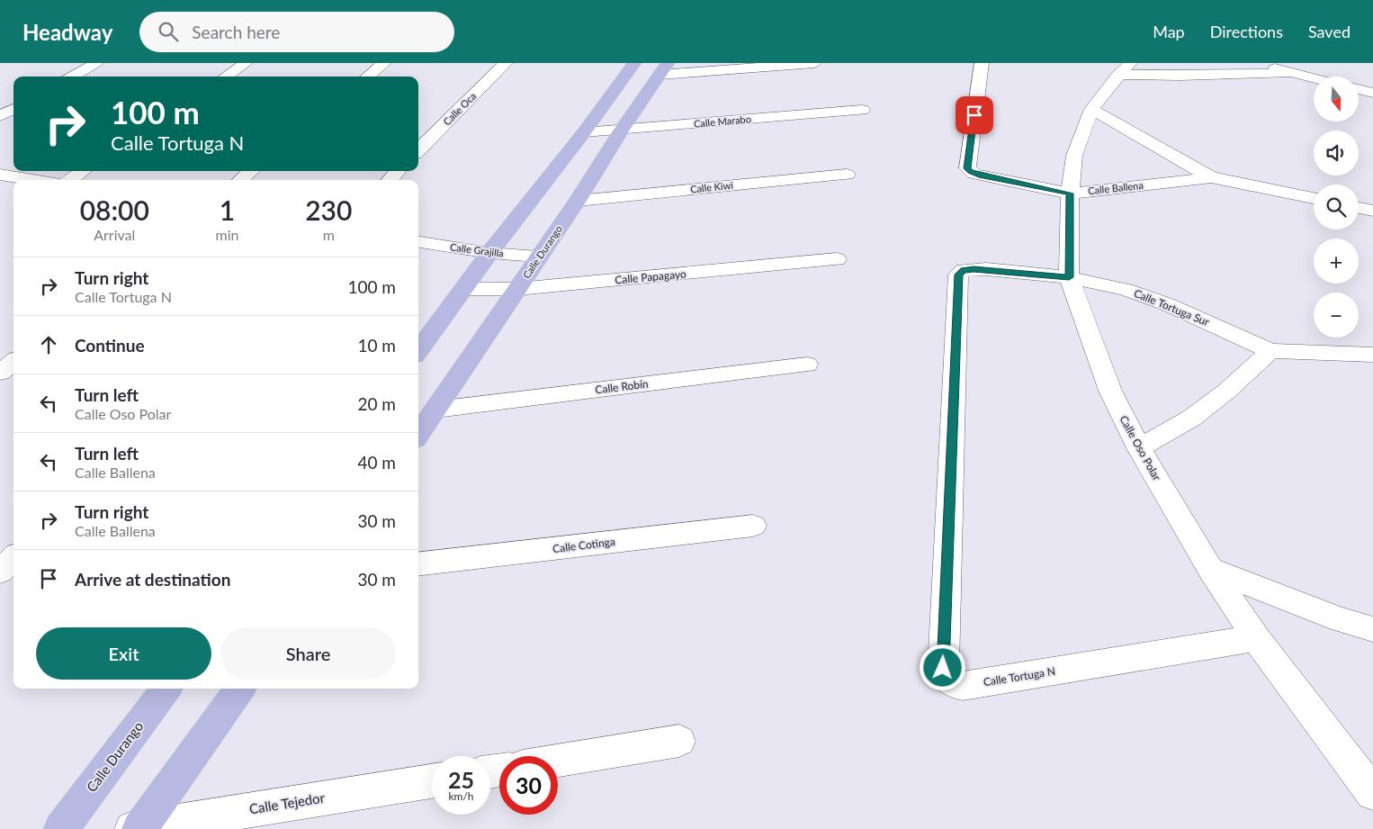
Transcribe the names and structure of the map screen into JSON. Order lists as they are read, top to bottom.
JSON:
{
  "streets": {
    "main road": ["Calle Durango"],
    "street": [
      "Calle Oca",
      "Calle Marabo",
      "Calle Kiwi",
      "Calle Ballena",
      "Calle Grajilla",
      "Calle Papagayo",
      "Calle Tortuga Sur",
      "Calle Robín",
      "Calle Oso Polar",
      "Calle Cotinga",
      "Calle Tortuga N",
      "Calle Tejedor"
    ]
  },
  "crossings": [
    ["Calle Marabo", "Calle Durango"],
    ["Calle Kiwi", "Calle Durango"],
    ["Calle Ballena", "Calle Oso Polar"],
    ["Calle Grajilla", "Calle Durango"],
    ["Calle Durango", "Calle Papagayo"],
    ["Calle Durango", "Calle Robín"],
    ["Calle Tortuga Sur", "Calle Oso Polar"],
    ["Calle Tortuga Sur", "Calle Tortuga N"],
    ["Calle Oso Polar", "Calle Tortuga N"]
  ],
  "north": "bottom",
  "page": {
    "header": "Headway",
    "search": "Search here",
    "nav": ["Map", "Directions", "Saved"],
    "map_buttons": ["+", "−"],
    "turn": ["100 m", "Calle Tortuga N"],
    "eta": [
      "08:00",
      "Arrival",
      "1",
      "min",
      "230",
      "m"
    ],
    "list": [
      {
        "name": "Turn right",
        "note": "Calle Tortuga N",
        "value": "100 m"
      },
      {
        "name": "Continue",
        "value": "10 m"
      },
      {
        "name": "Turn left",
        "note": "Calle Oso Polar",
        "value": "20 m"
      },
      {
        "name": "Turn left",
        "note": "Calle Ballena",
        "value": "40 m"
      },
      {
        "name": "Turn right",
        "note": "Calle Ballena",
        "value": "30 m"
      },
      {
        "name": "Arrive at destination",
        "value": "30 m"
      }
    ],
    "buttons": ["Exit", "Share"],
    "speed": "25 km/h",
    "limit": "30"
  }
}
